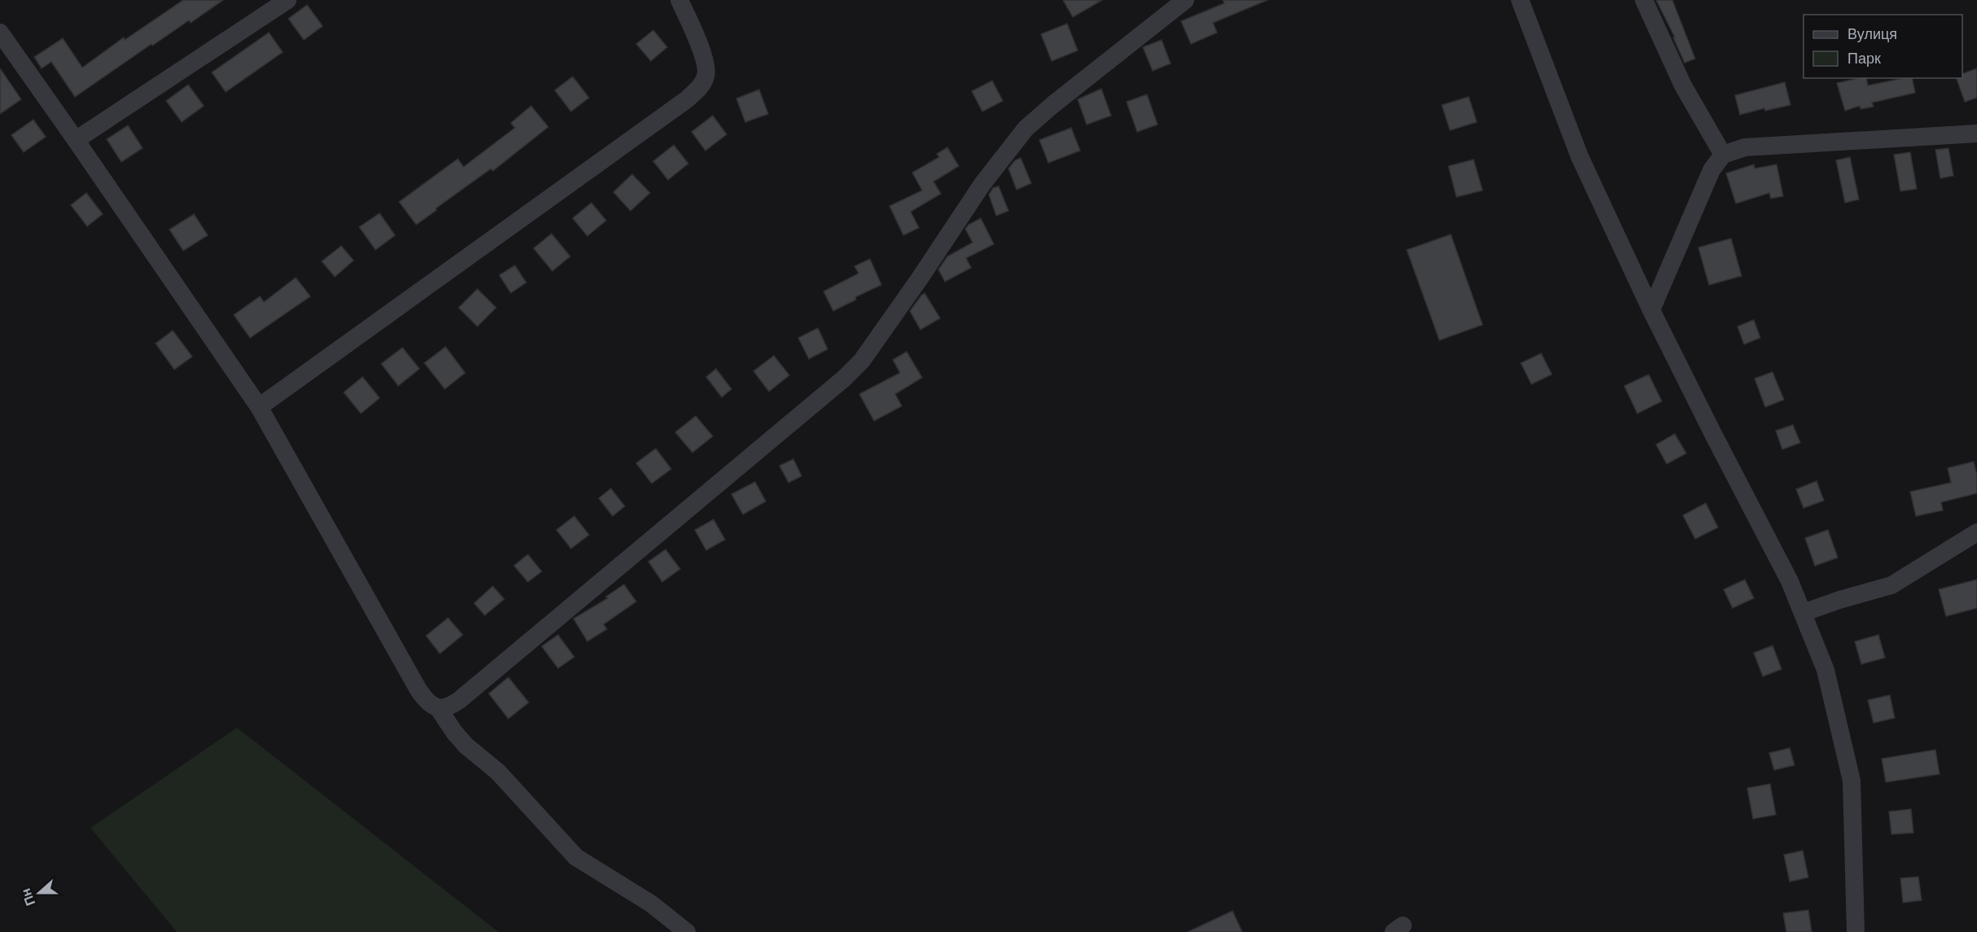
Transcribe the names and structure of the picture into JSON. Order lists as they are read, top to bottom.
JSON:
{
  "legend": ["Вулиця", "Парк"],
  "north": "left"
}
